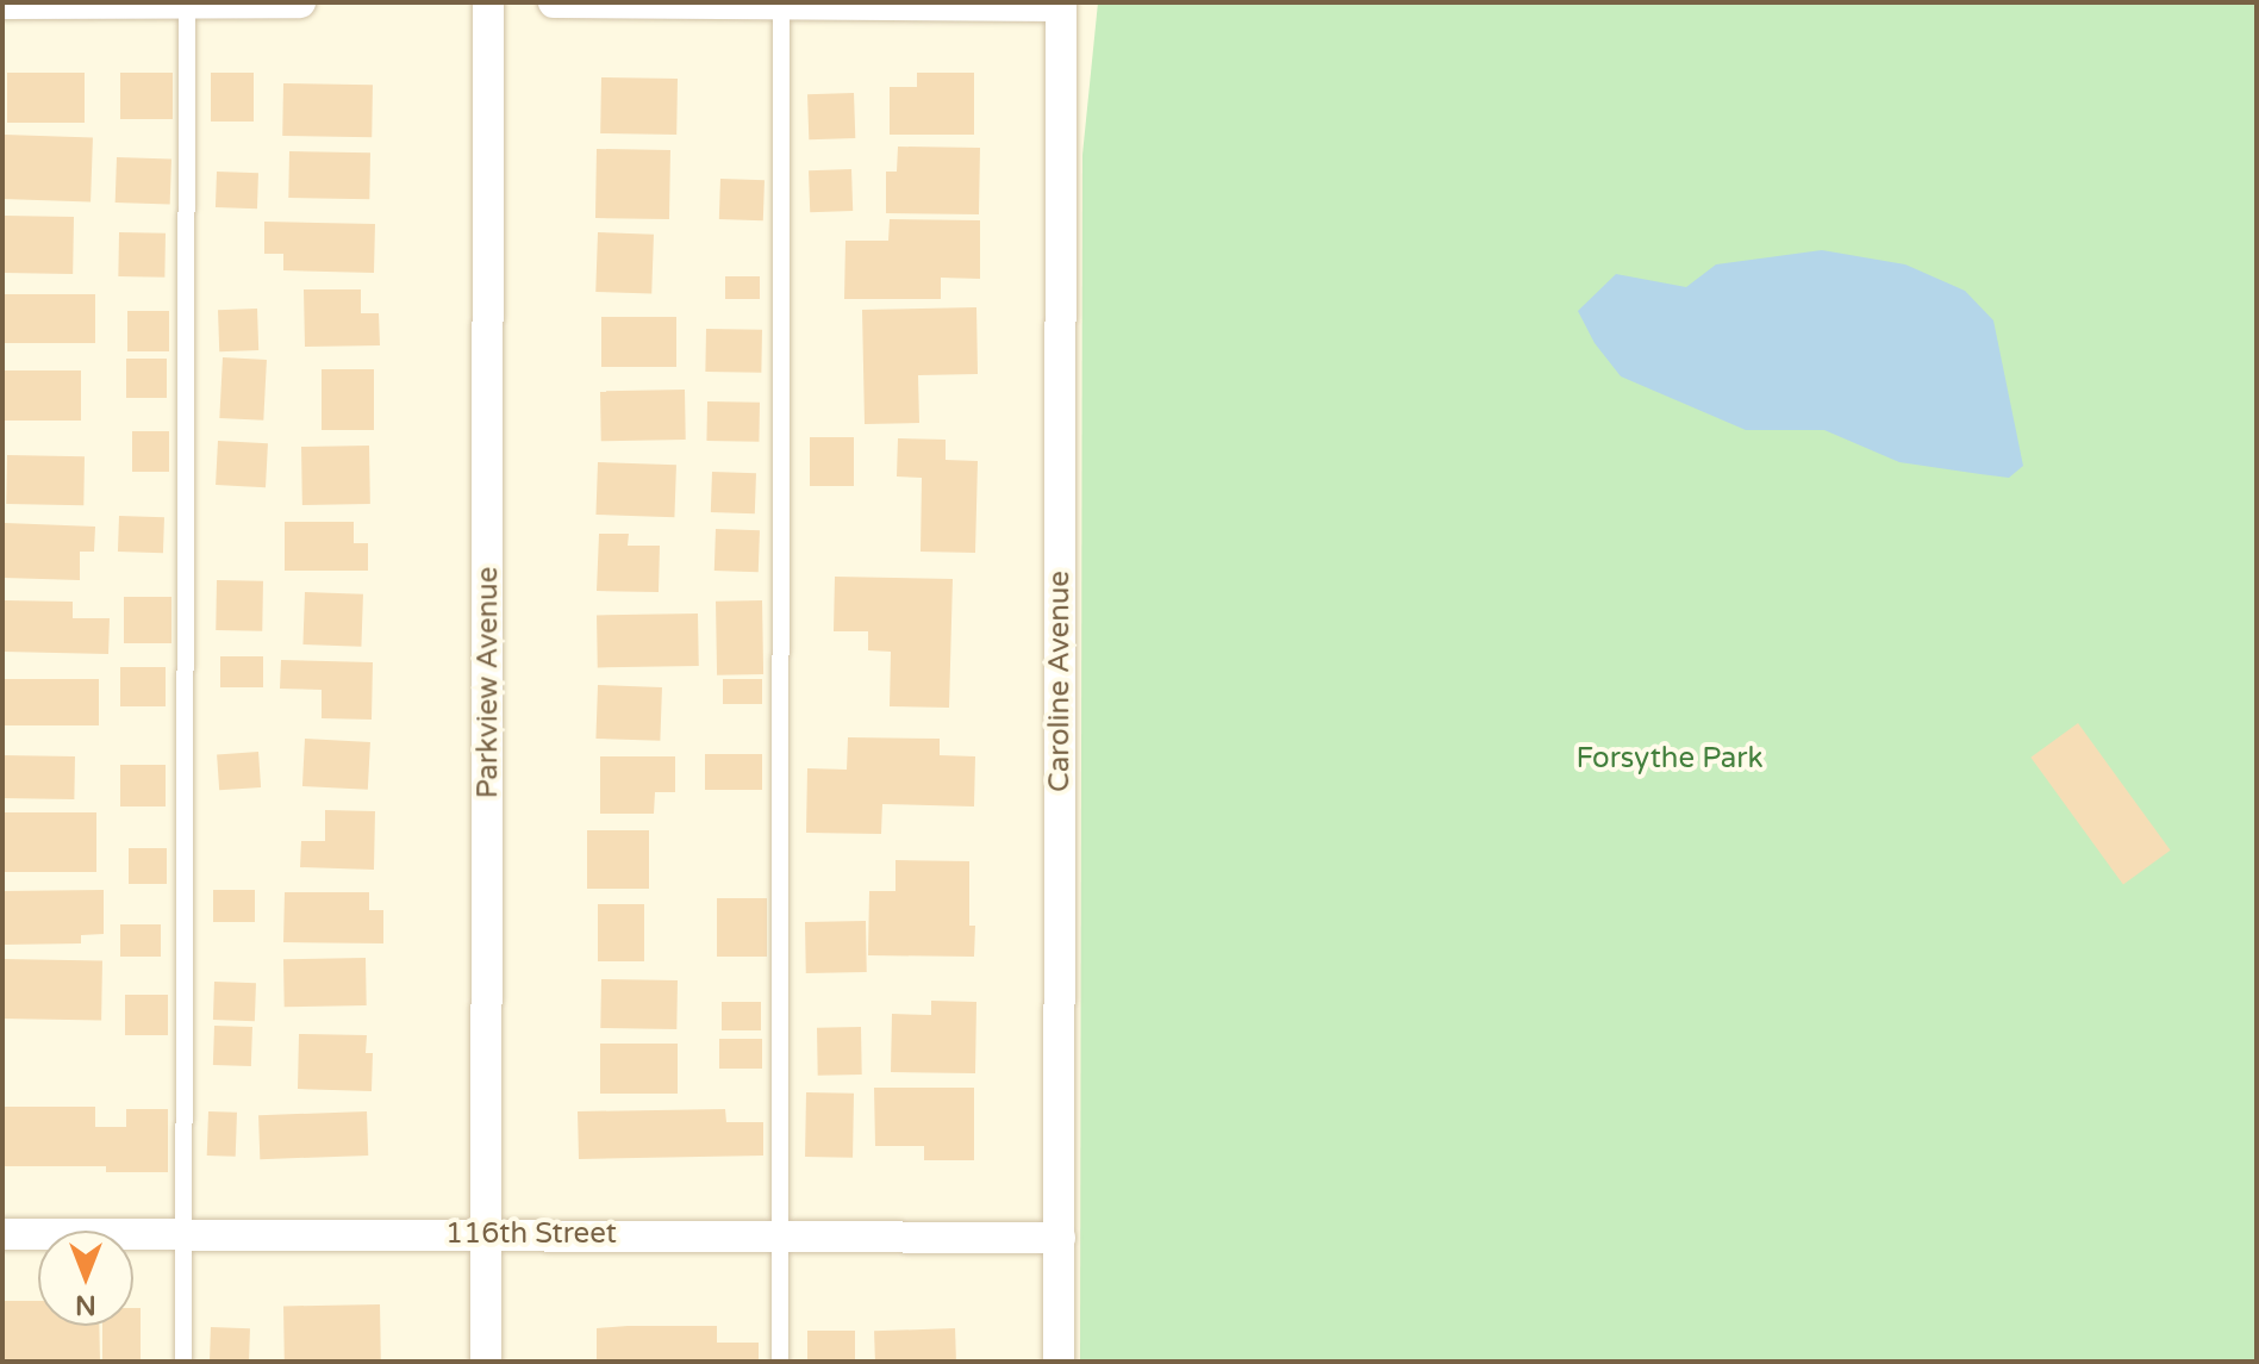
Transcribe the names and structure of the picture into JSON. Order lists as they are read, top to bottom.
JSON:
{
  "streets": {
    "street": ["Caroline Avenue", "Parkview Avenue", "116th Street"]
  },
  "crossings": [
    ["Caroline Avenue", "116th Street"],
    ["Parkview Avenue", "116th Street"]
  ],
  "parks": ["Forsythe Park"],
  "north": "bottom"
}
